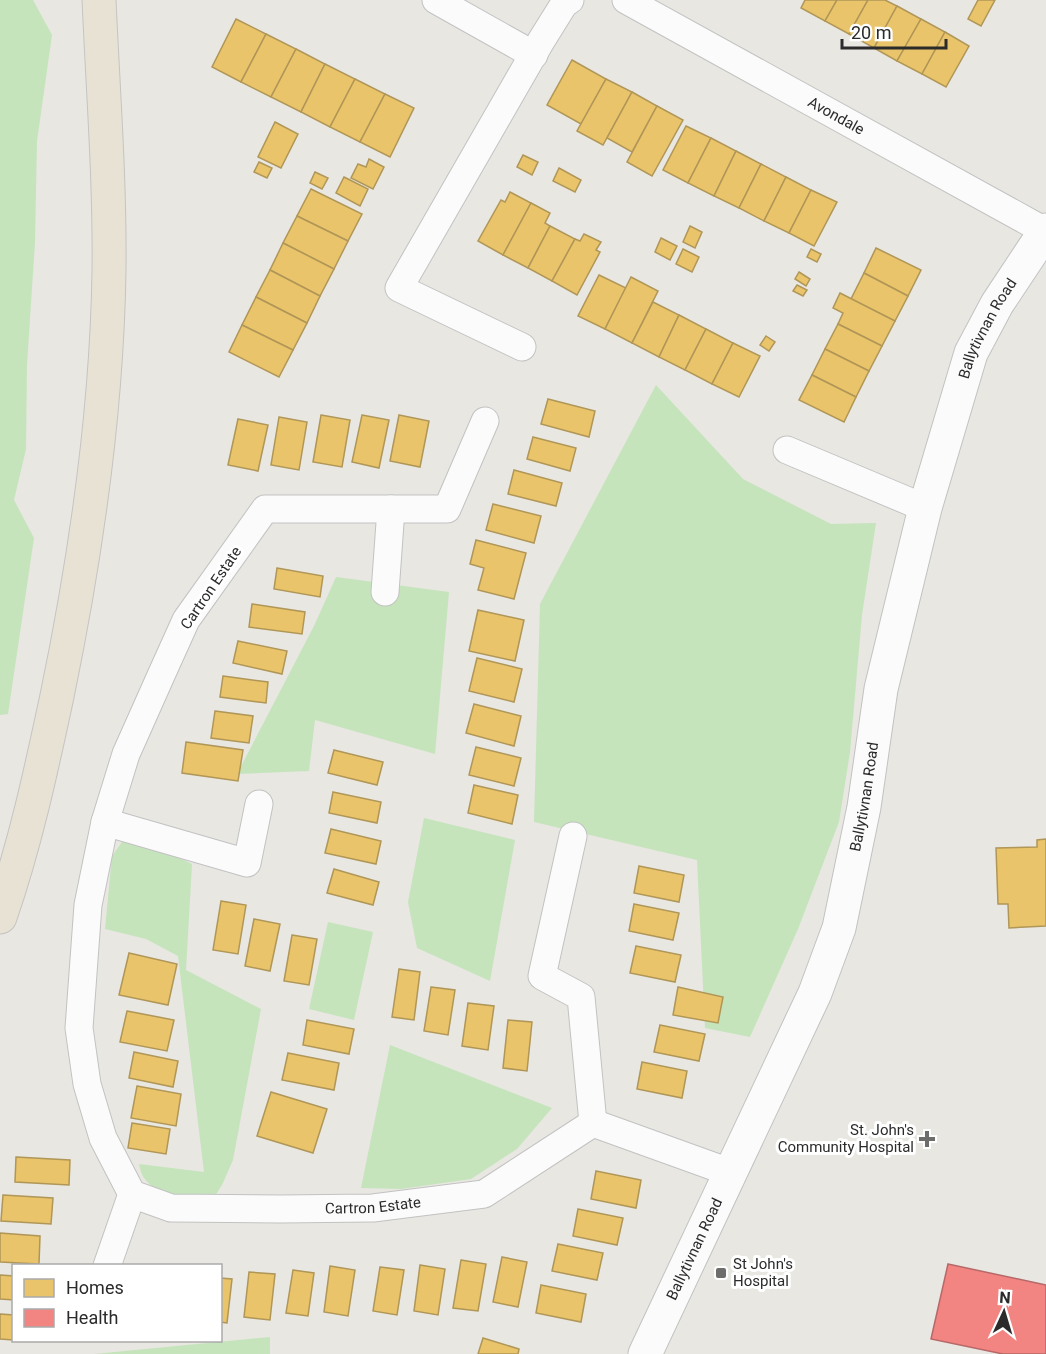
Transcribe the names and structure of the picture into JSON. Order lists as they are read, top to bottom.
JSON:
{
  "streets": {
    "street": ["Avondale", "Ballytivnan Road", "Cartron Estate"]
  },
  "crossings": [
    ["Avondale", "Ballytivnan Road"]
  ],
  "places": {
    "health": ["St. John's Community Hospital"],
    "transit": ["St John's Hospital"]
  },
  "legend": ["Homes", "Health"],
  "scale_bar": "20 m",
  "north": "top"
}
